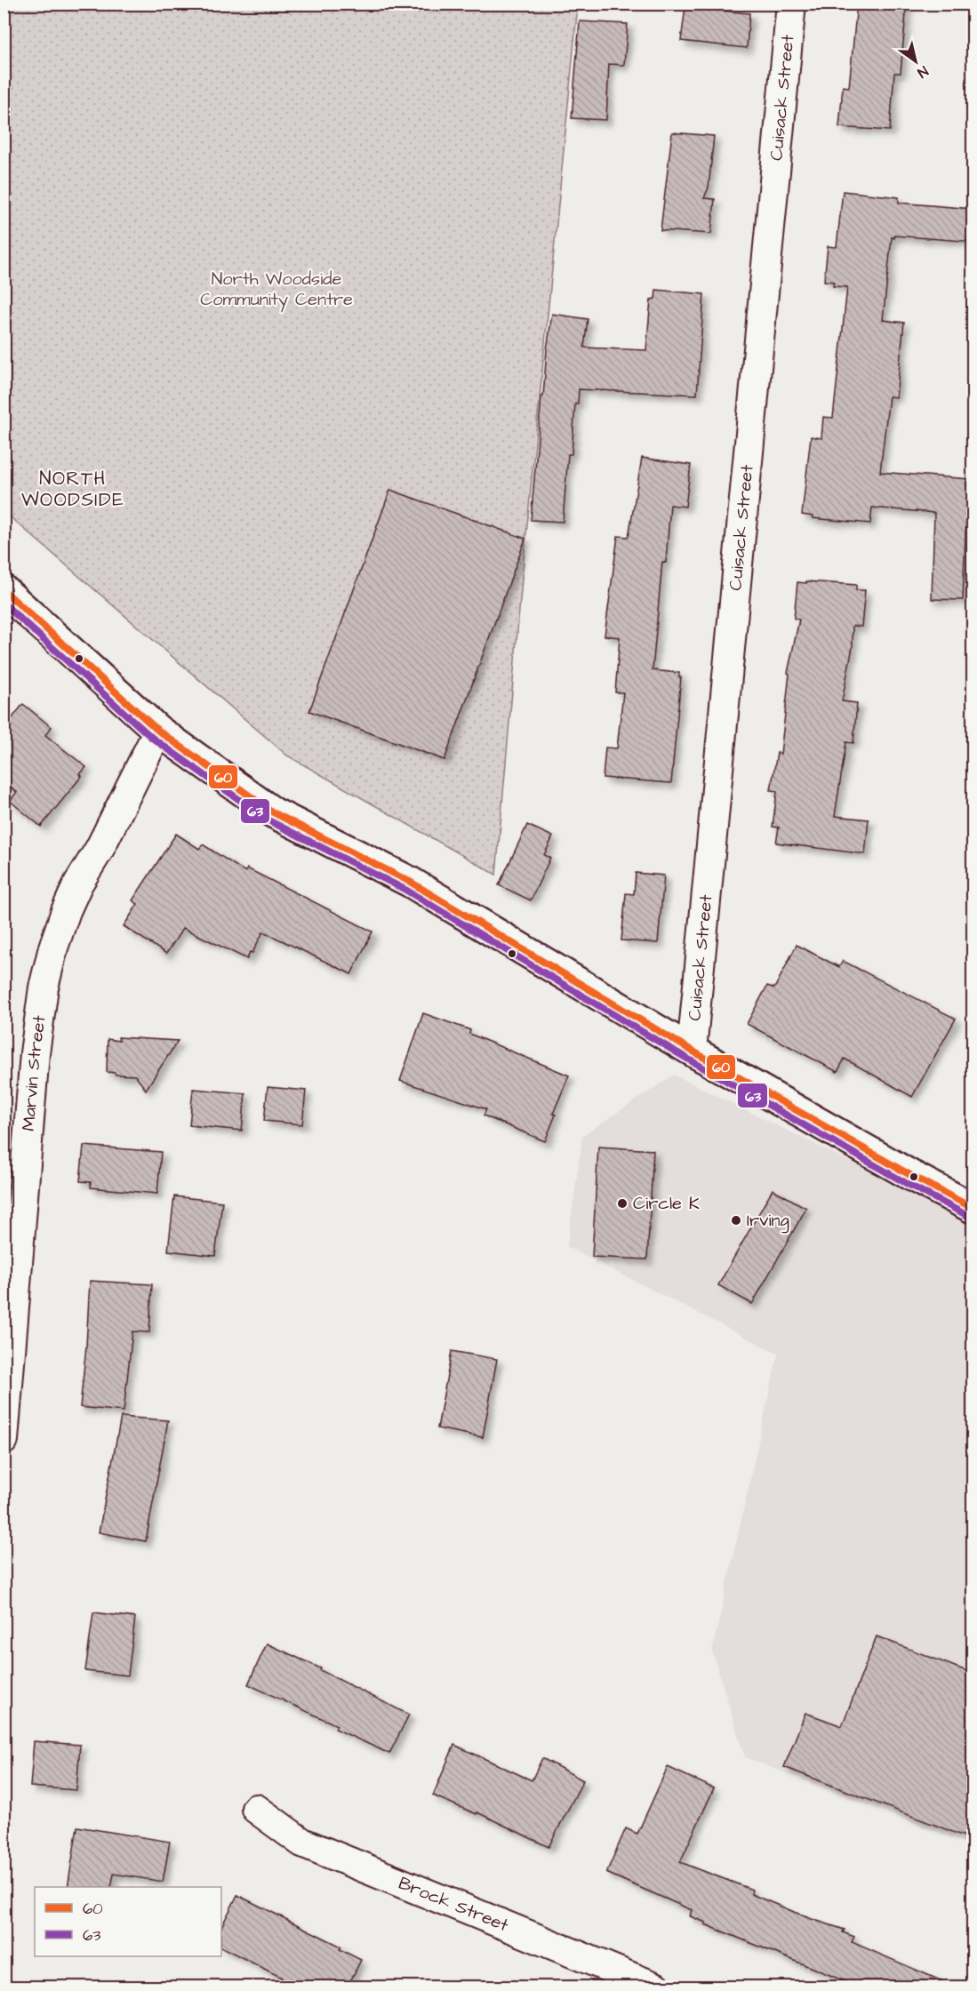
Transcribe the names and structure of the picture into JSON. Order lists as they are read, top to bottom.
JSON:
{
  "streets": {
    "street": ["Cuisack Street", "Marvin Street", "Brock Street"]
  },
  "districts": ["NORTH WOODSIDE"],
  "parks": ["North Woodside Community Centre"],
  "places": ["Circle K", "Irving"],
  "lines": ["transit line 60", "transit line 63"],
  "legend": ["60", "63"],
  "north": "bottom right"
}
